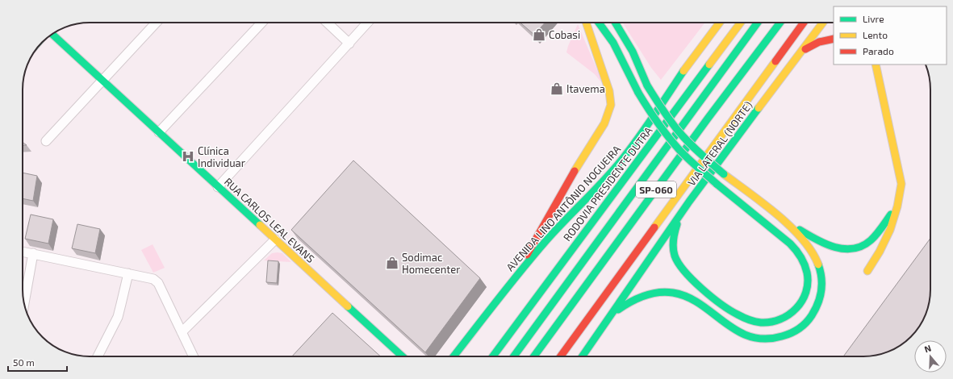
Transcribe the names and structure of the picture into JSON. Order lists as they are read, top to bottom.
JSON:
{
  "streets": {
    "main road": [
      "VIA LATERAL (NORTE)",
      "RODOVIA PRESIDENTE DUTRA",
      "SP-060",
      "AVENIDA LINO ANTÔNIO NOGUEIRA",
      "RUA CARLOS LEAL EVANS"
    ]
  },
  "places": {
    "shop": ["Cobasi", "Itavema", "Sodimac Homecenter"],
    "hospital": ["Clínica Individuar"]
  },
  "legend": ["Livre", "Lento", "Parado"],
  "scale_bar": "50 m",
  "north": "top"
}
